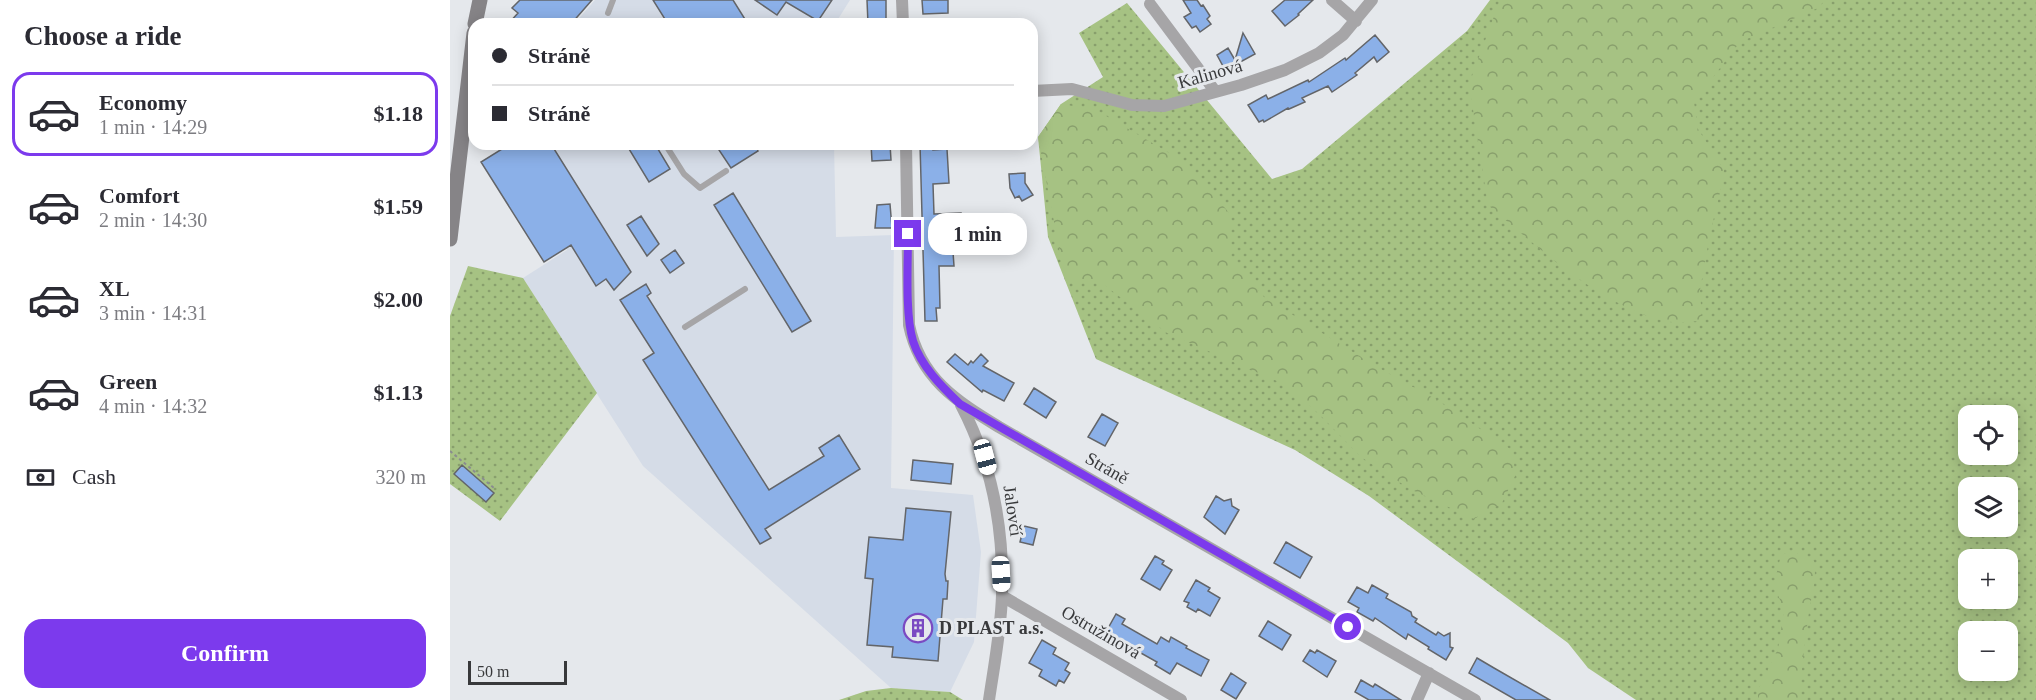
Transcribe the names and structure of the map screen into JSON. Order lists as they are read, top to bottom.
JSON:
{
  "streets": {
    "street": [
      "Kalinová",
      "Stráně",
      "Jalovčí",
      "Ostružinová"
    ]
  },
  "crossings": [
    ["Stráně", "Jalovčí"],
    ["Jalovčí", "Ostružinová"]
  ],
  "places": {
    "building": ["D PLAST a.s."]
  },
  "scale_bar": "50 m",
  "page": {
    "heading": "Choose a ride",
    "banner": ["Stráně", "Stráně"],
    "list": [
      {
        "name": "Economy",
        "note": "1 min · 14:29",
        "value": "$1.18"
      },
      {
        "name": "Comfort",
        "note": "2 min · 14:30",
        "value": "$1.59"
      },
      {
        "name": "XL",
        "note": "3 min · 14:31",
        "value": "$2.00"
      },
      {
        "name": "Green",
        "note": "4 min · 14:32",
        "value": "$1.13"
      }
    ],
    "bubble": "1 min",
    "map_buttons": ["+", "−"],
    "pay": ["Cash", "320 m"],
    "buttons": "Confirm",
    "scale": "50 m"
  }
}
